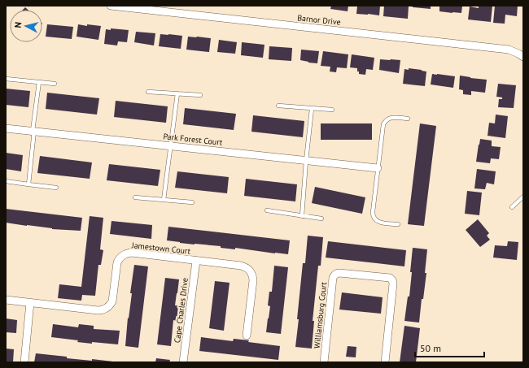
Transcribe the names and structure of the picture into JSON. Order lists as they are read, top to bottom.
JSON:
{
  "streets": {
    "street": [
      "Barnor Drive",
      "Park Forest Court",
      "Jamestown Court",
      "Cape Charles Drive",
      "Williamsburg Court"
    ]
  },
  "crossings": [
    ["Jamestown Court", "Cape Charles Drive"]
  ],
  "scale_bar": "50 m",
  "north": "left"
}
